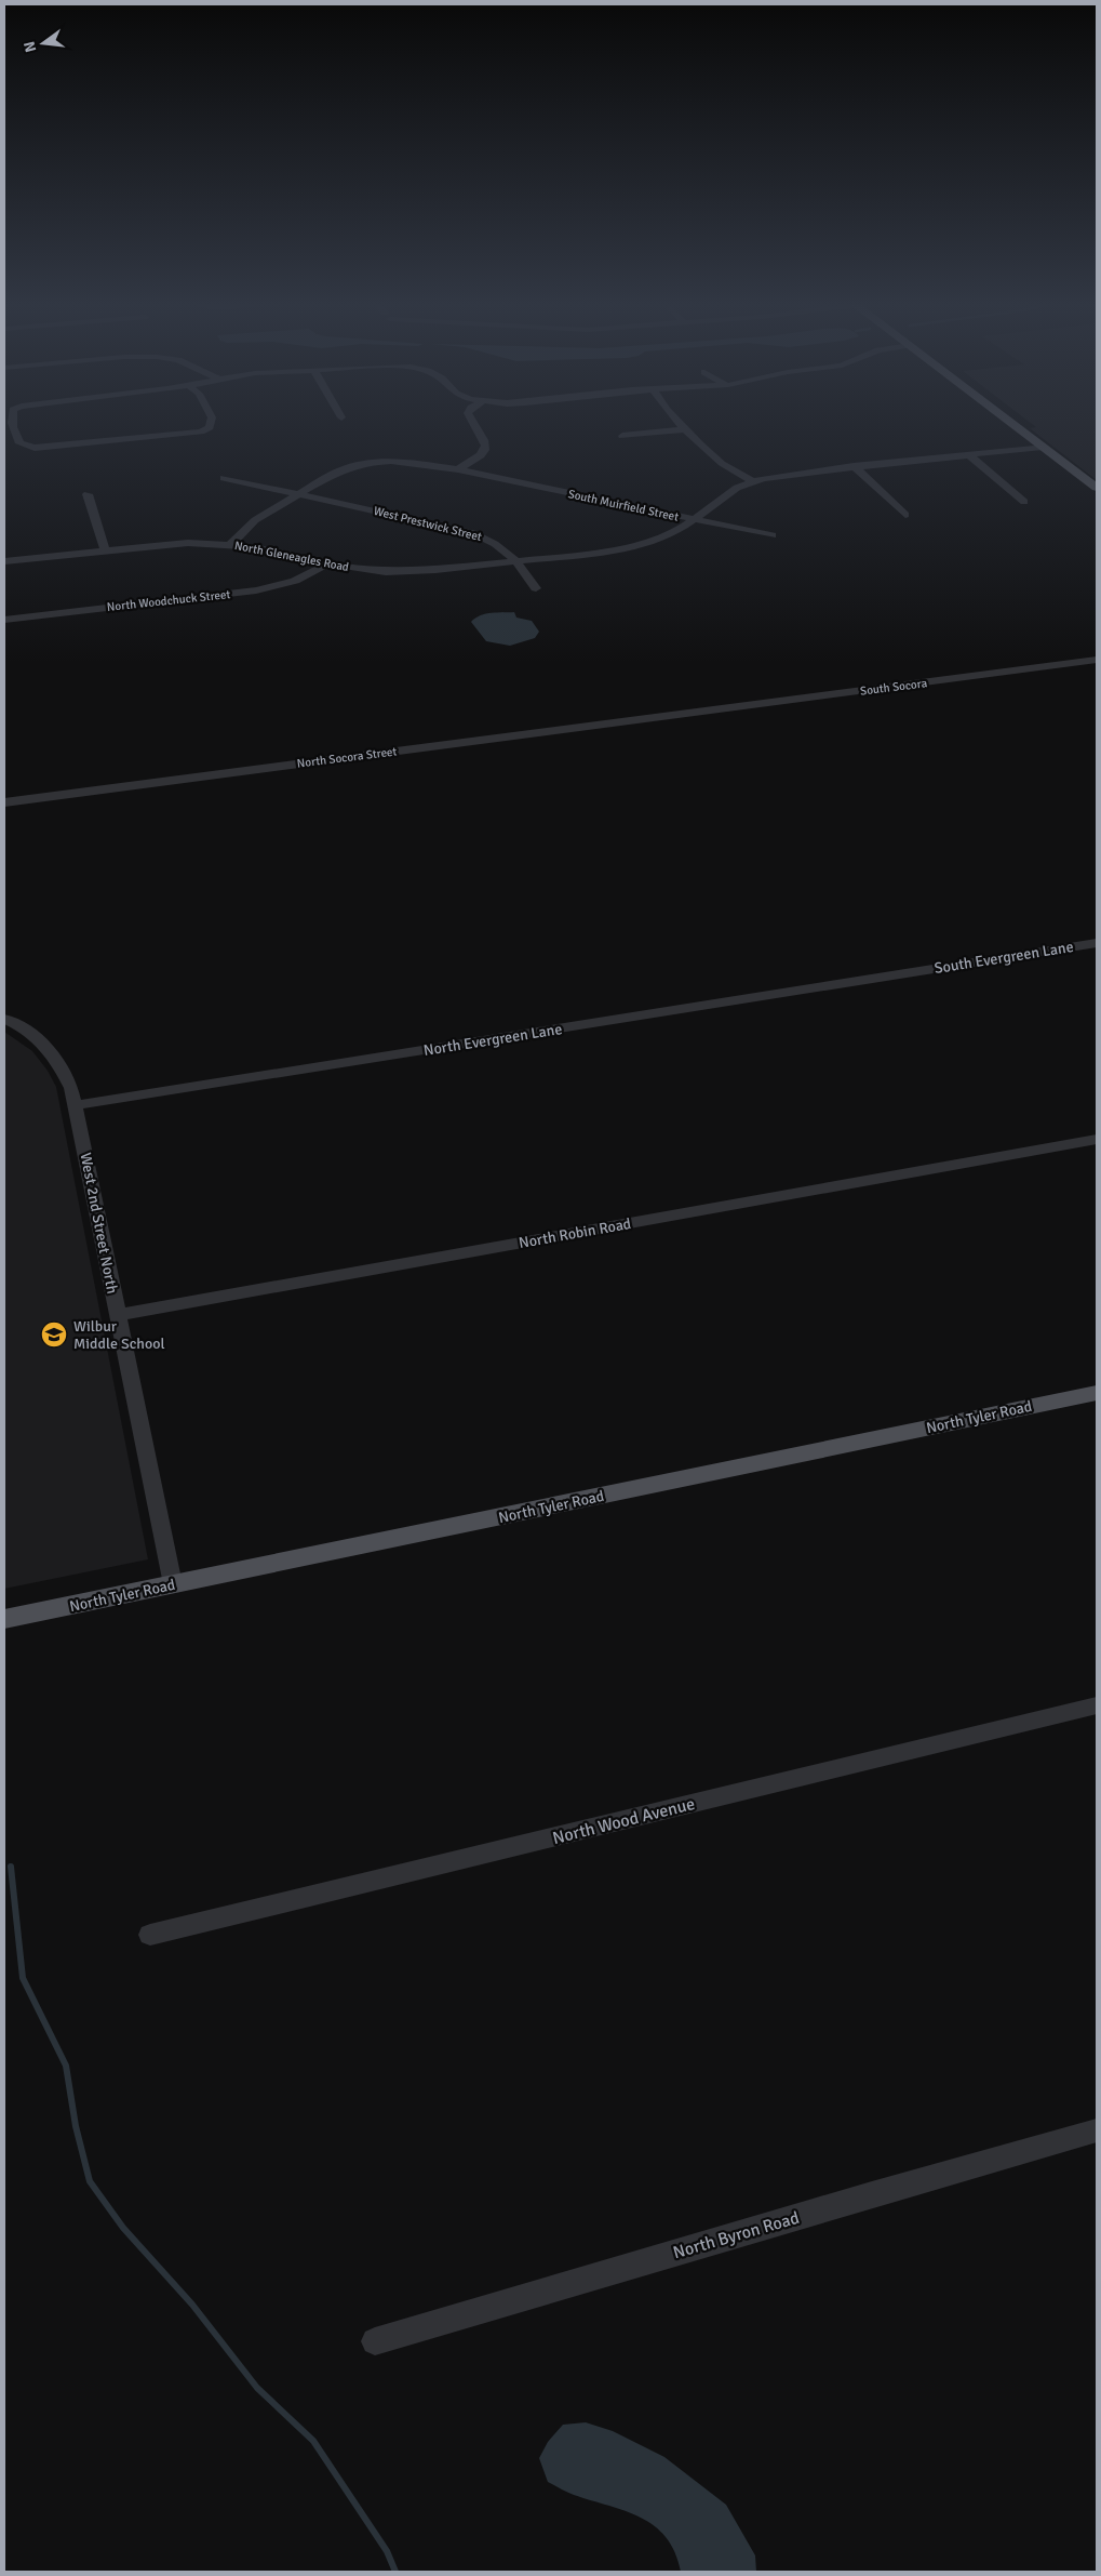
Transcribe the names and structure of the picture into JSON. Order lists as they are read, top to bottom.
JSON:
{
  "streets": {
    "main road": ["North Tyler Road"],
    "street": [
      "South Muirfield Street",
      "West Prestwick Street",
      "North Gleneagles Road",
      "North Woodchuck Street",
      "South Socora",
      "North Socora Street",
      "South Evergreen Lane",
      "North Evergreen Lane",
      "West 2nd Street North",
      "North Robin Road",
      "North Wood Avenue",
      "North Byron Road"
    ]
  },
  "crossings": [
    ["South Muirfield Street", "West Prestwick Street"],
    ["South Muirfield Street", "North Gleneagles Road"],
    ["West Prestwick Street", "North Gleneagles Road"],
    ["North Gleneagles Road", "North Woodchuck Street"],
    ["South Socora", "North Socora Street"],
    ["South Evergreen Lane", "North Evergreen Lane"],
    ["North Evergreen Lane", "West 2nd Street North"],
    ["West 2nd Street North", "North Robin Road"],
    ["West 2nd Street North", "North Tyler Road"]
  ],
  "places": {
    "school or university": ["Wilbur Middle School"]
  },
  "north": "left"
}
